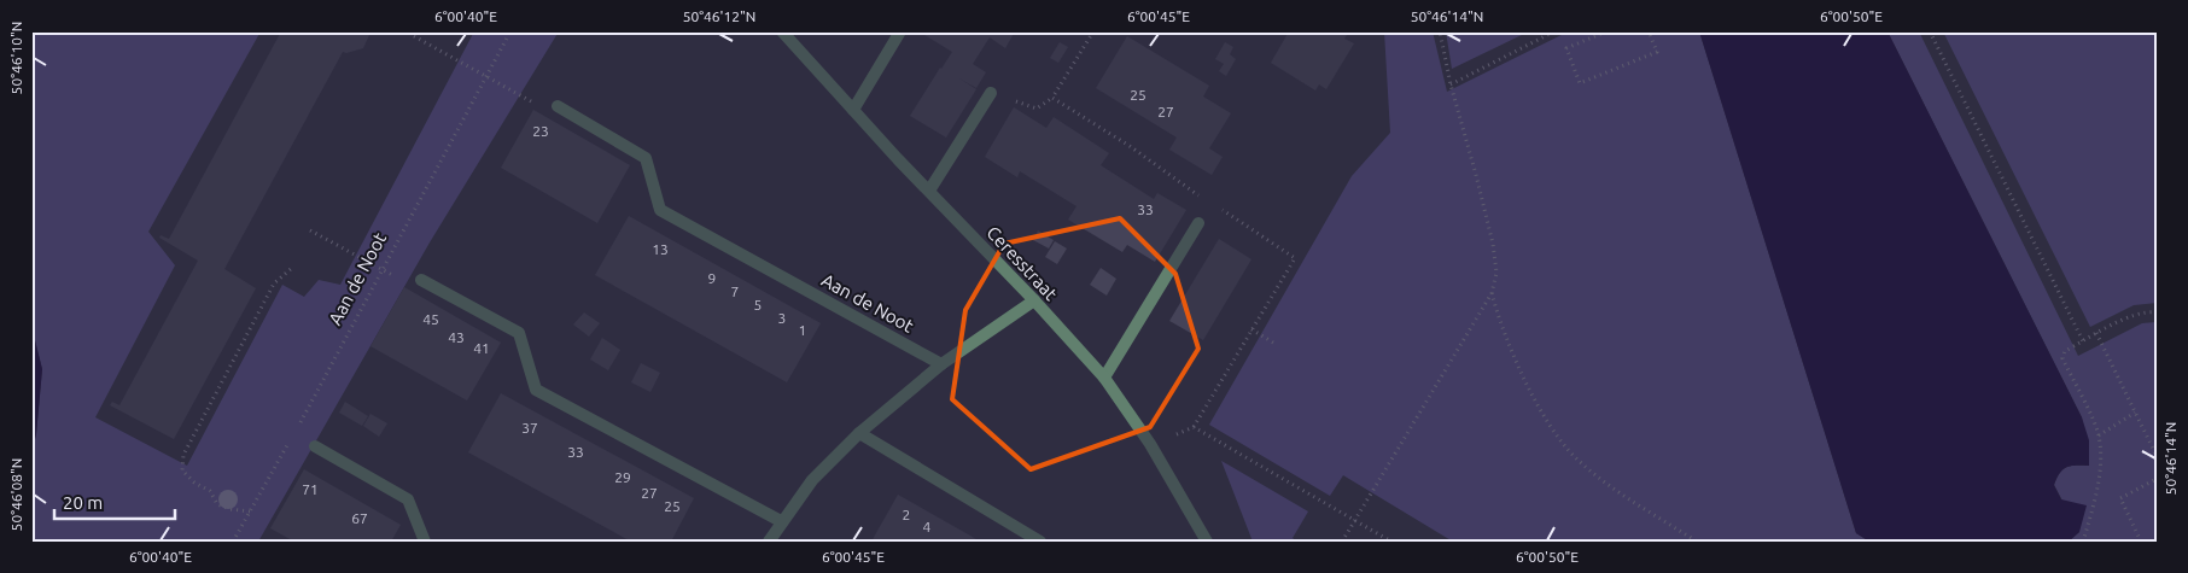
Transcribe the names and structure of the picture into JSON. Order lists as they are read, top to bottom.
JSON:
{
  "streets": {
    "street": ["Ceresstraat", "Aan de Noot"]
  },
  "house_numbers": [
    "25",
    "27",
    "23",
    "33",
    "13",
    "9",
    "7",
    "5",
    "3",
    "45",
    "1",
    "43",
    "41",
    "37",
    "33",
    "29",
    "71",
    "27",
    "25",
    "2",
    "67",
    "4"
  ],
  "scale_bar": "20 m",
  "coordinates": [
    "6°00'40\"E",
    "50°46'12\"N",
    "6°00'45\"E",
    "50°46'14\"N",
    "6°00'50\"E",
    "50°46'10\"N",
    "50°46'08\"N"
  ]
}
